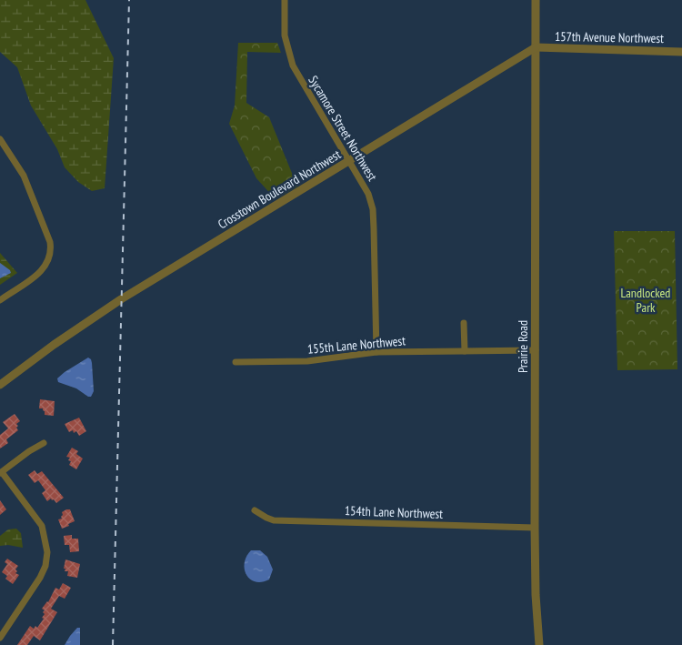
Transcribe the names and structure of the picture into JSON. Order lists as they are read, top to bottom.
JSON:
{
  "streets": {
    "street": [
      "157th Avenue Northwest",
      "Sycamore Street Northwest",
      "Crosstown Boulevard Northwest",
      "155th Lane Northwest",
      "Prairie Road",
      "154th Lane Northwest"
    ]
  },
  "crossings": [
    ["157th Avenue Northwest", "Crosstown Boulevard Northwest"],
    ["157th Avenue Northwest", "Prairie Road"],
    ["Sycamore Street Northwest", "Crosstown Boulevard Northwest"],
    ["Sycamore Street Northwest", "155th Lane Northwest"],
    ["Crosstown Boulevard Northwest", "Prairie Road"],
    ["155th Lane Northwest", "Prairie Road"],
    ["Prairie Road", "154th Lane Northwest"]
  ],
  "parks": ["Landlocked Park"]
}
